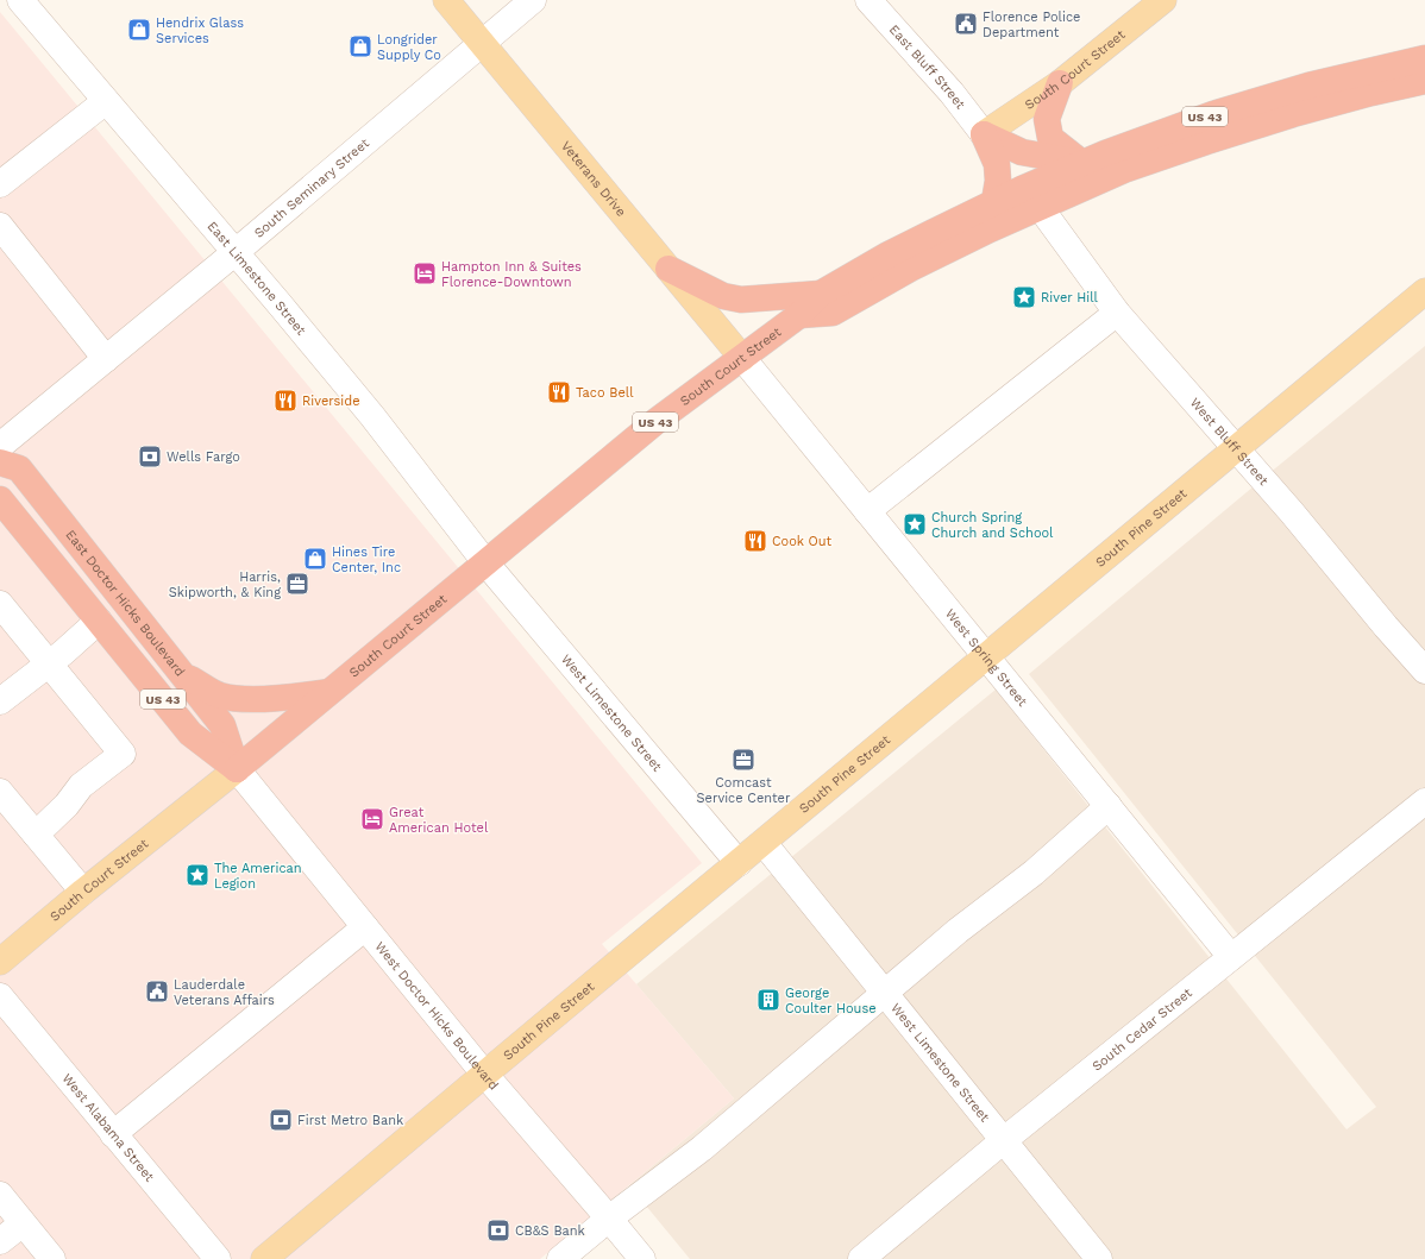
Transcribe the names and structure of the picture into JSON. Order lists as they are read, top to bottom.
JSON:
{
  "streets": {
    "highway": ["South Court Street", "US 43", "East Doctor Hicks Boulevard"],
    "main road": ["Veterans Drive", "South Pine Street"],
    "street": [
      "East Bluff Street",
      "South Seminary Street",
      "East Limestone Street",
      "West Bluff Street",
      "West Spring Street",
      "West Limestone Street",
      "West Doctor Hicks Boulevard",
      "South Cedar Street",
      "West Alabama Street"
    ]
  },
  "crossings": [
    ["East Bluff Street", "South Court Street"],
    ["South Court Street", "US 43"],
    ["South Court Street", "Veterans Drive"],
    ["South Court Street", "East Limestone Street"],
    ["South Court Street", "East Doctor Hicks Boulevard"],
    ["South Court Street", "West Spring Street"],
    ["South Court Street", "West Limestone Street"],
    ["South Court Street", "West Doctor Hicks Boulevard"],
    ["US 43", "West Bluff Street"],
    ["US 43", "East Doctor Hicks Boulevard"],
    ["US 43", "West Doctor Hicks Boulevard"],
    ["Veterans Drive", "South Seminary Street"],
    ["Veterans Drive", "West Spring Street"],
    ["South Seminary Street", "East Limestone Street"],
    ["East Limestone Street", "West Limestone Street"],
    ["West Bluff Street", "South Pine Street"],
    ["South Pine Street", "West Spring Street"],
    ["South Pine Street", "West Limestone Street"],
    ["South Pine Street", "West Doctor Hicks Boulevard"],
    ["East Doctor Hicks Boulevard", "West Doctor Hicks Boulevard"],
    ["West Spring Street", "South Cedar Street"],
    ["West Limestone Street", "South Cedar Street"]
  ],
  "places": {
    "public building": ["Florence Police Department", "Lauderdale Veterans Affairs"],
    "shop": ["Hendrix Glass Services", "Longrider Supply Co", "Hines Tire Center, Inc"],
    "hotel": ["Hampton Inn & Suites Florence-Downtown", "Great American Hotel"],
    "place": ["River Hill", "Church Spring Church and School", "The American Legion"],
    "restaurant": ["Taco Bell", "Riverside", "Cook Out"],
    "bank": ["Wells Fargo", "First Metro Bank", "CB&S Bank"],
    "office": ["Harris, Skipworth, & King", "Comcast Service Center"],
    "building": ["George Coulter House"]
  }
}
